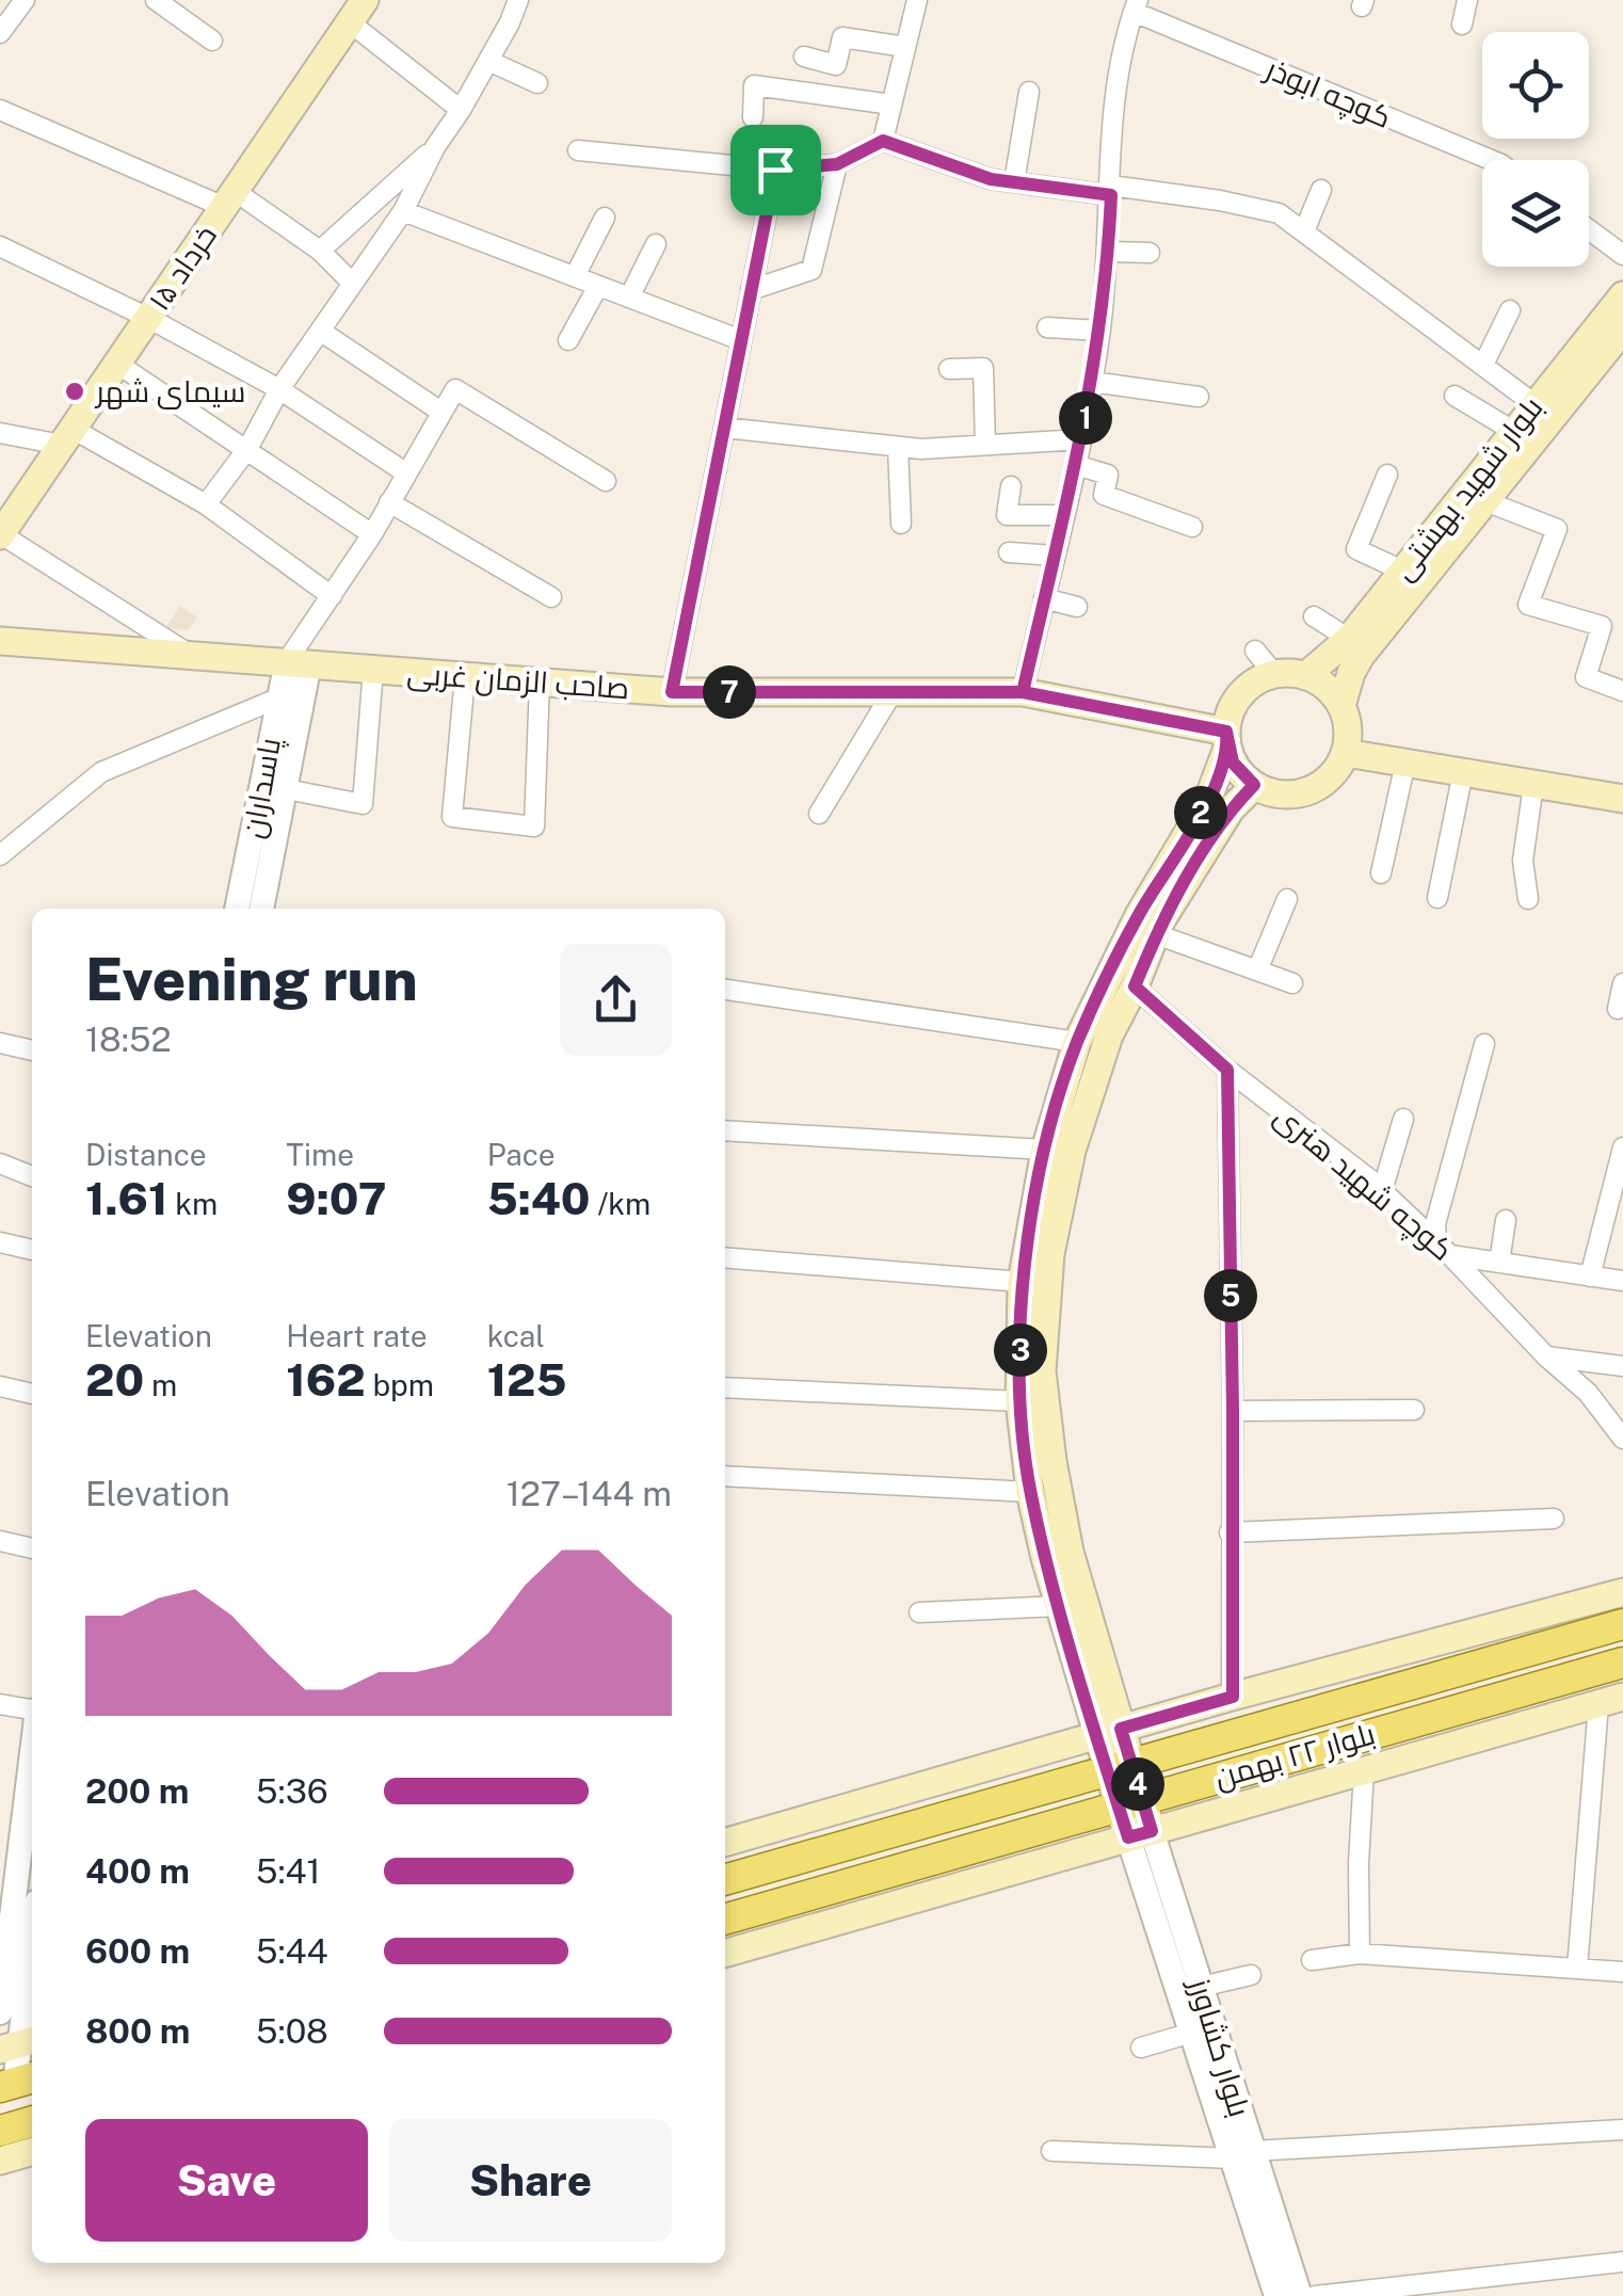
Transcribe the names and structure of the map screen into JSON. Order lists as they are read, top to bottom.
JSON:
{
  "streets": {
    "main road": [
      "۱۵ خرداد",
      "بلوار شهید بهشتی",
      "صاحب الزمان غربی",
      "بلوار ۲۲ بهمن",
      "بلوار کشاورز"
    ],
    "street": ["کوچه ابوذر", "پاسداران", "کوچه شهید هنری"]
  },
  "crossings": [
    ["بلوار شهید بهشتی", "صاحب الزمان غربی"],
    ["صاحب الزمان غربی", "پاسداران"],
    ["بلوار ۲۲ بهمن", "بلوار کشاورز"]
  ],
  "places": ["سیمای شهر"],
  "page": {
    "pins": [
      "1",
      "7",
      "2",
      "5",
      "3",
      "4"
    ],
    "heading": ["Evening run", "18:52"],
    "stats": [
      ["Distance", "1.61 km"],
      ["Time", "9:07"],
      ["Pace", "5:40 /km"],
      ["Elevation", "20 m"],
      ["Heart rate", "162 bpm"],
      ["kcal", "125"]
    ],
    "chart": ["Elevation", "127–144 m"],
    "list": [
      {
        "name": "200 m",
        "note": "5:36"
      },
      {
        "name": "400 m",
        "note": "5:41"
      },
      {
        "name": "600 m",
        "note": "5:44"
      },
      {
        "name": "800 m",
        "note": "5:08"
      }
    ],
    "buttons": ["Save", "Share"]
  }
}
